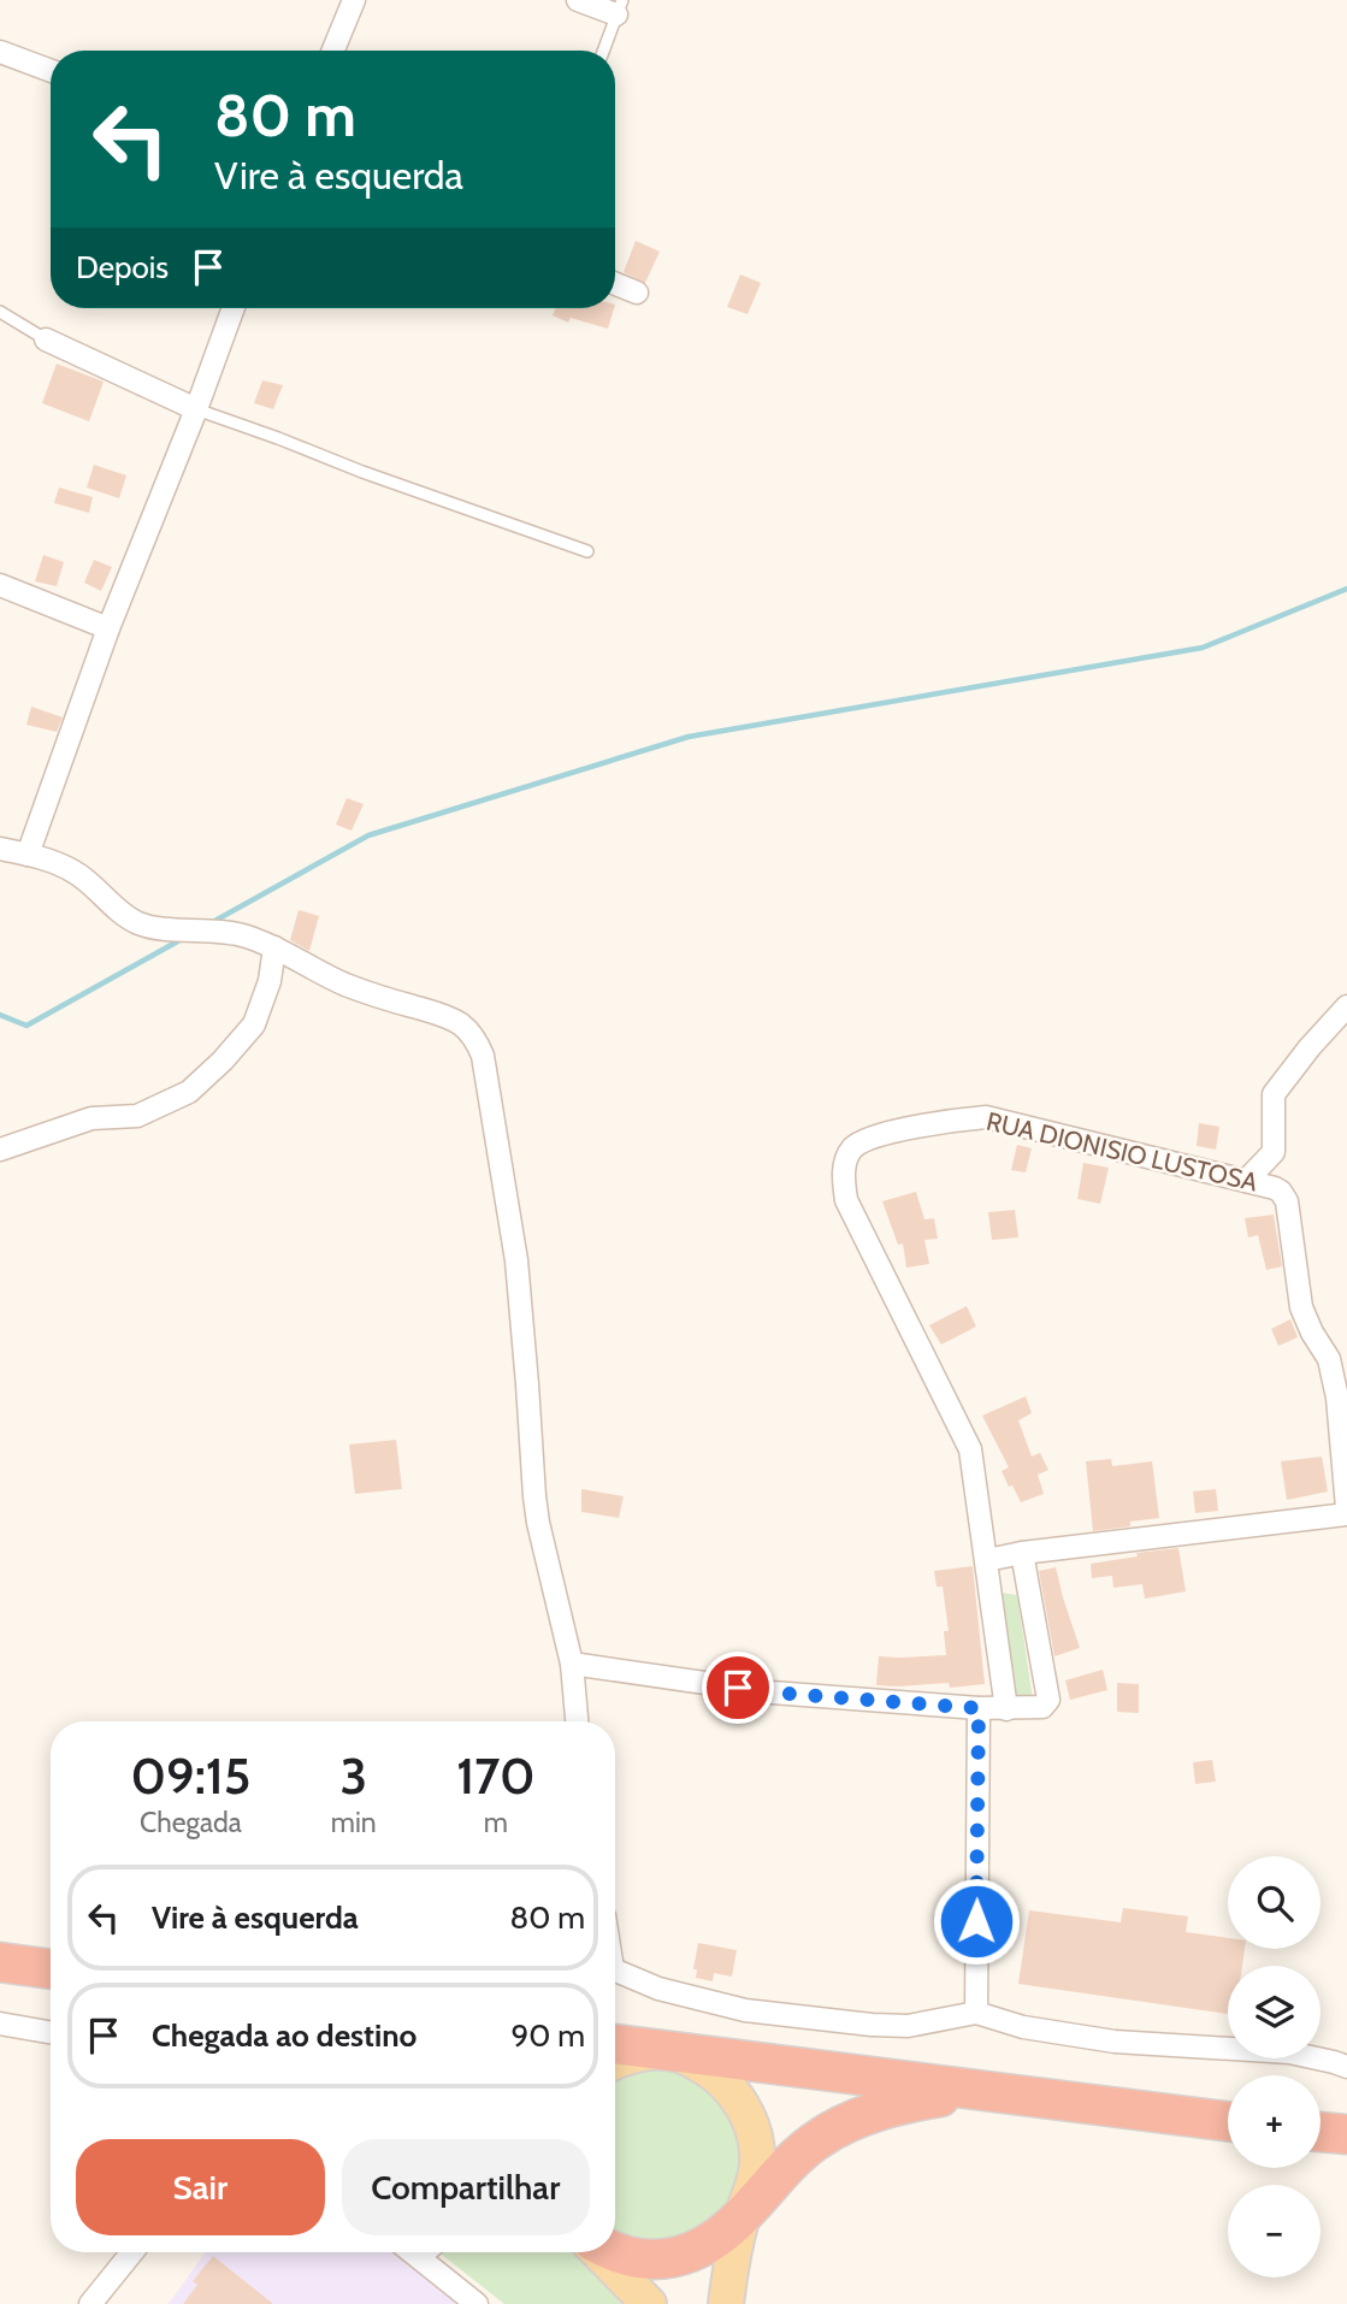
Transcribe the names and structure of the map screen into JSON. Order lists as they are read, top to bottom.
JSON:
{
  "streets": {
    "street": ["RUA DIONISIO LUSTOSA"]
  },
  "page": {
    "turn": ["80 m", "Vire à esquerda"],
    "then": "Depois",
    "eta": [
      "09:15",
      "Chegada",
      "3",
      "min",
      "170",
      "m"
    ],
    "map_buttons": ["+", "−"],
    "list": [
      {
        "name": "Vire à esquerda",
        "value": "80 m"
      },
      {
        "name": "Chegada ao destino",
        "value": "90 m"
      }
    ],
    "buttons": ["Sair", "Compartilhar"]
  }
}
